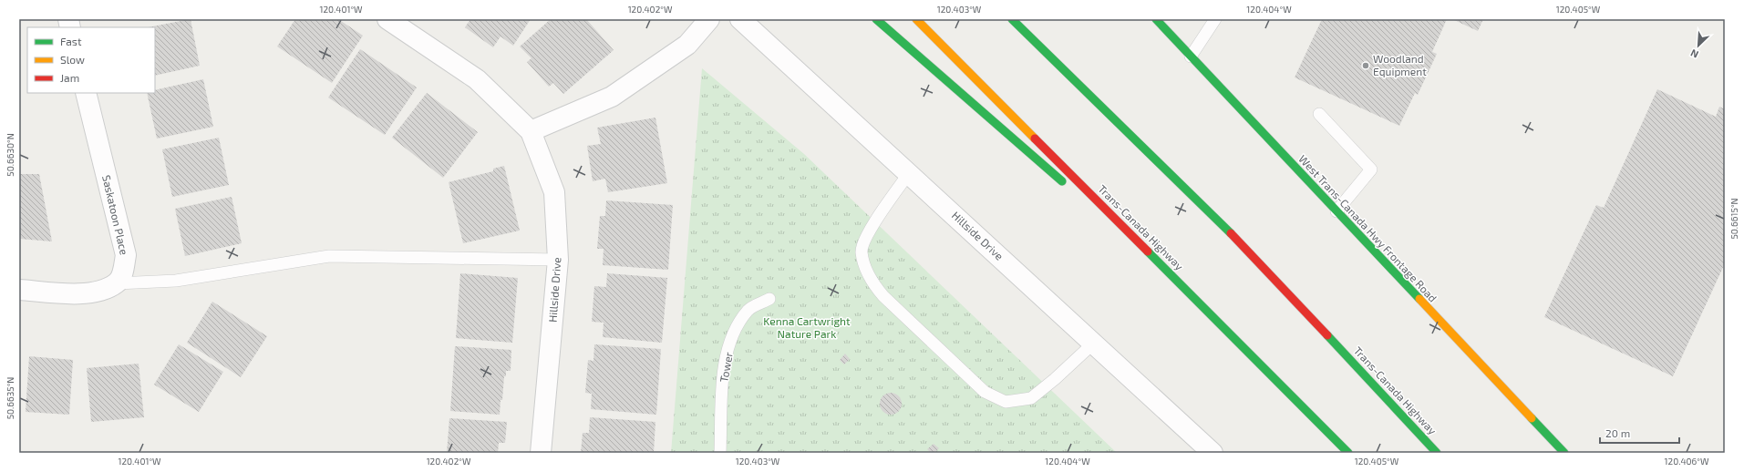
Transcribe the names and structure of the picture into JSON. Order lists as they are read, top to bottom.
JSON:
{
  "streets": {
    "main road": ["Trans-Canada Highway", "West Trans-Canada Hwy Frontage Road"],
    "street": ["Saskatoon Place", "Hillside Drive"],
    "lane": ["Tower"]
  },
  "parks": ["Kenna Cartwright Nature Park"],
  "places": ["Woodland Equipment"],
  "legend": ["Fast", "Slow", "Jam"],
  "scale_bar": "20 m",
  "north": "bottom left",
  "coordinates": [
    "120.401°W",
    "120.402°W",
    "120.403°W",
    "120.404°W",
    "120.405°W",
    "50.6630°N",
    "50.6615°N",
    "50.6635°N",
    "120.406°W"
  ]
}
